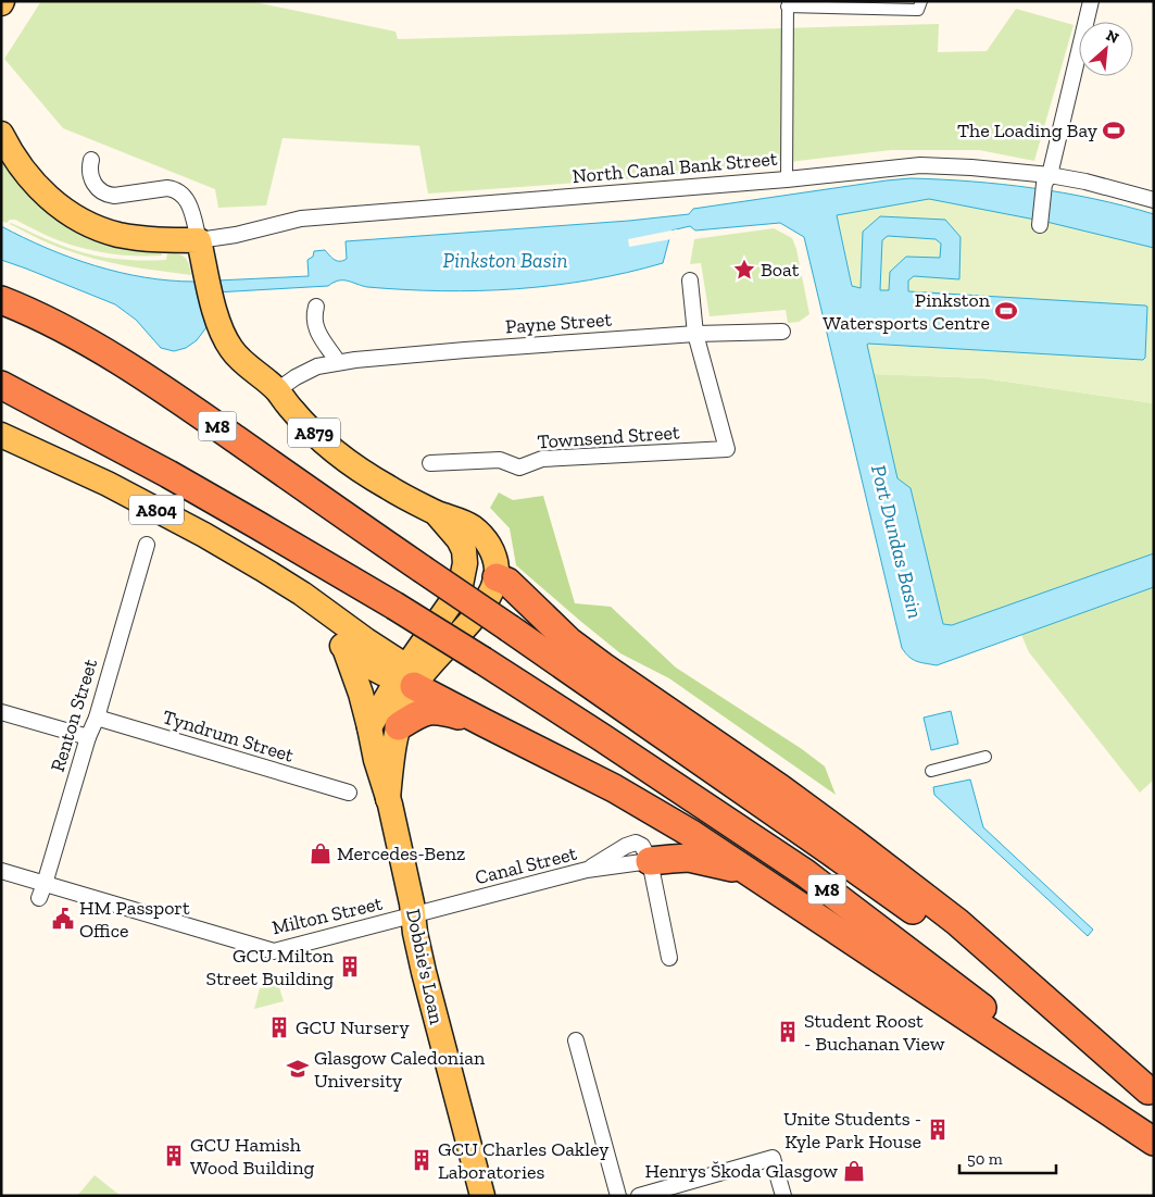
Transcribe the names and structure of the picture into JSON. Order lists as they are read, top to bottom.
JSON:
{
  "streets": {
    "highway": ["M8"],
    "main road": ["A879", "A804", "Dobbie's Loan"],
    "street": [
      "North Canal Bank Street",
      "Payne Street",
      "Townsend Street",
      "Renton Street",
      "Tyndrum Street",
      "Canal Street",
      "Milton Street"
    ]
  },
  "crossings": [
    ["North Canal Bank Street", "A879"],
    ["Payne Street", "A879"],
    ["Payne Street", "Townsend Street"],
    ["M8", "A879"],
    ["A879", "Dobbie's Loan"],
    ["Renton Street", "Tyndrum Street"],
    ["Renton Street", "Milton Street"],
    ["Canal Street", "Milton Street"],
    ["Canal Street", "Dobbie's Loan"],
    ["Milton Street", "Dobbie's Loan"]
  ],
  "water": ["Pinkston Basin", "Port Dundas Basin"],
  "places": {
    "sports": ["The Loading Bay", "Pinkston Watersports Centre"],
    "place": ["Boat"],
    "shop": ["Mercedes-Benz", "Henrys Škoda Glasgow"],
    "public building": ["HM Passport Office"],
    "building": [
      "GCU Milton Street Building",
      "GCU Nursery",
      "Student Roost - Buchanan View",
      "Unite Students - Kyle Park House",
      "GCU Hamish Wood Building",
      "GCU Charles Oakley Laboratories"
    ],
    "school or university": ["Glasgow Caledonian University"]
  },
  "scale_bar": "50 m",
  "north": "top right"
}
